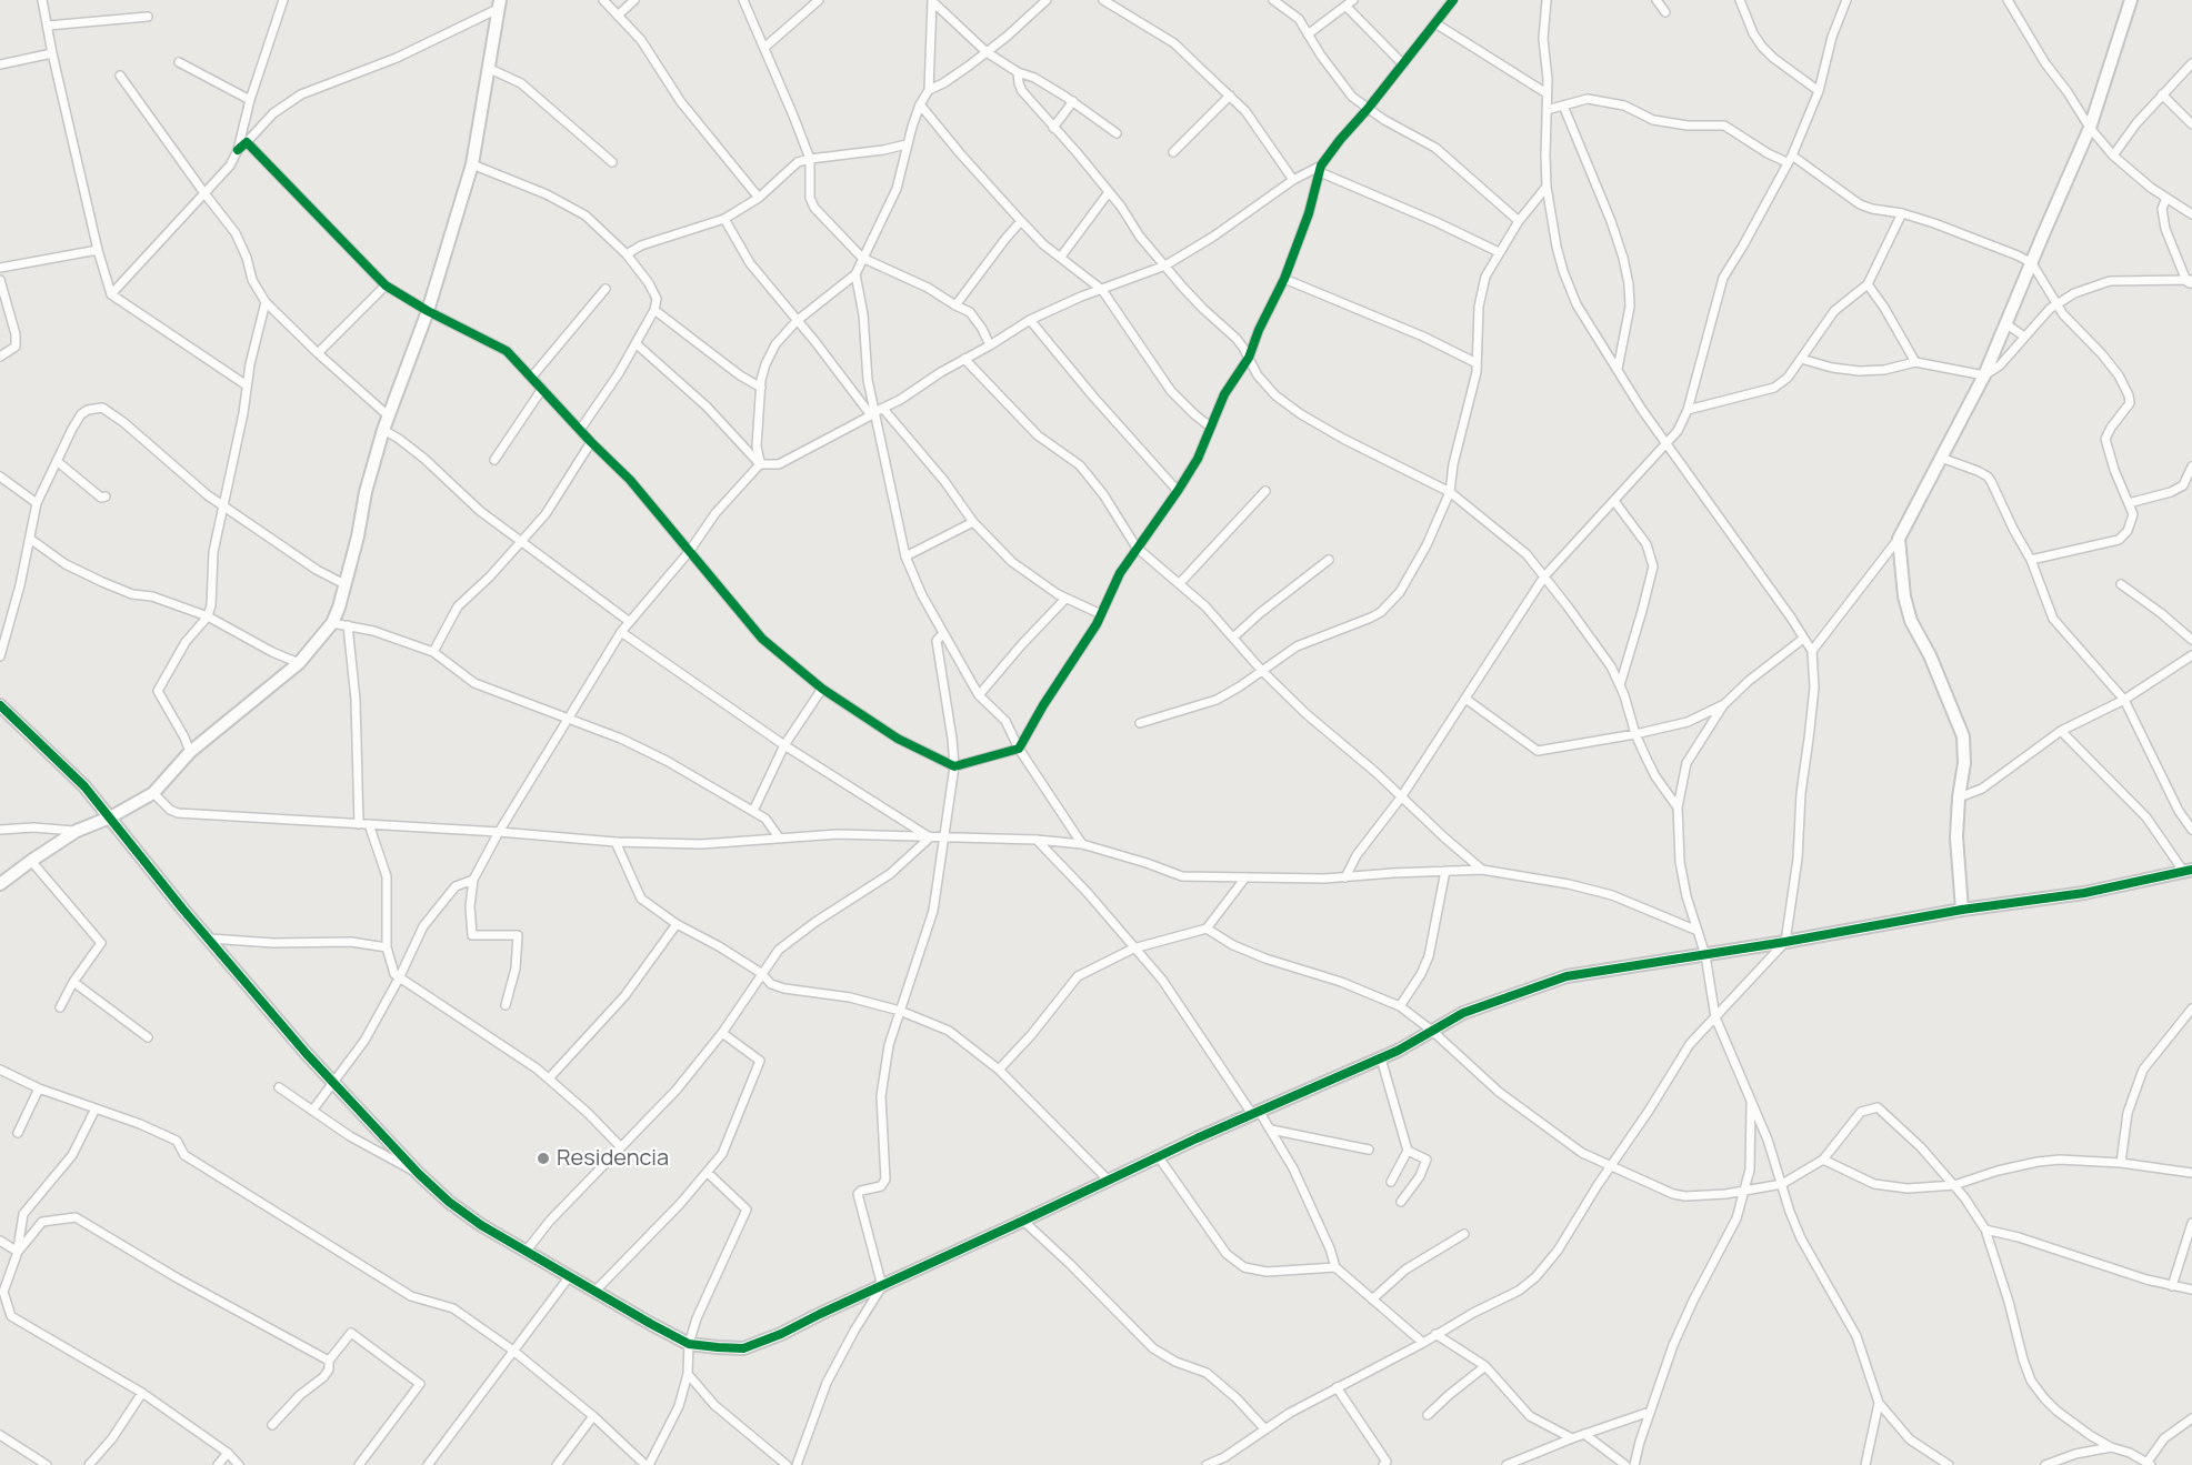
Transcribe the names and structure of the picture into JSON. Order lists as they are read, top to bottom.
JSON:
{
  "places": ["Residencia"]
}
